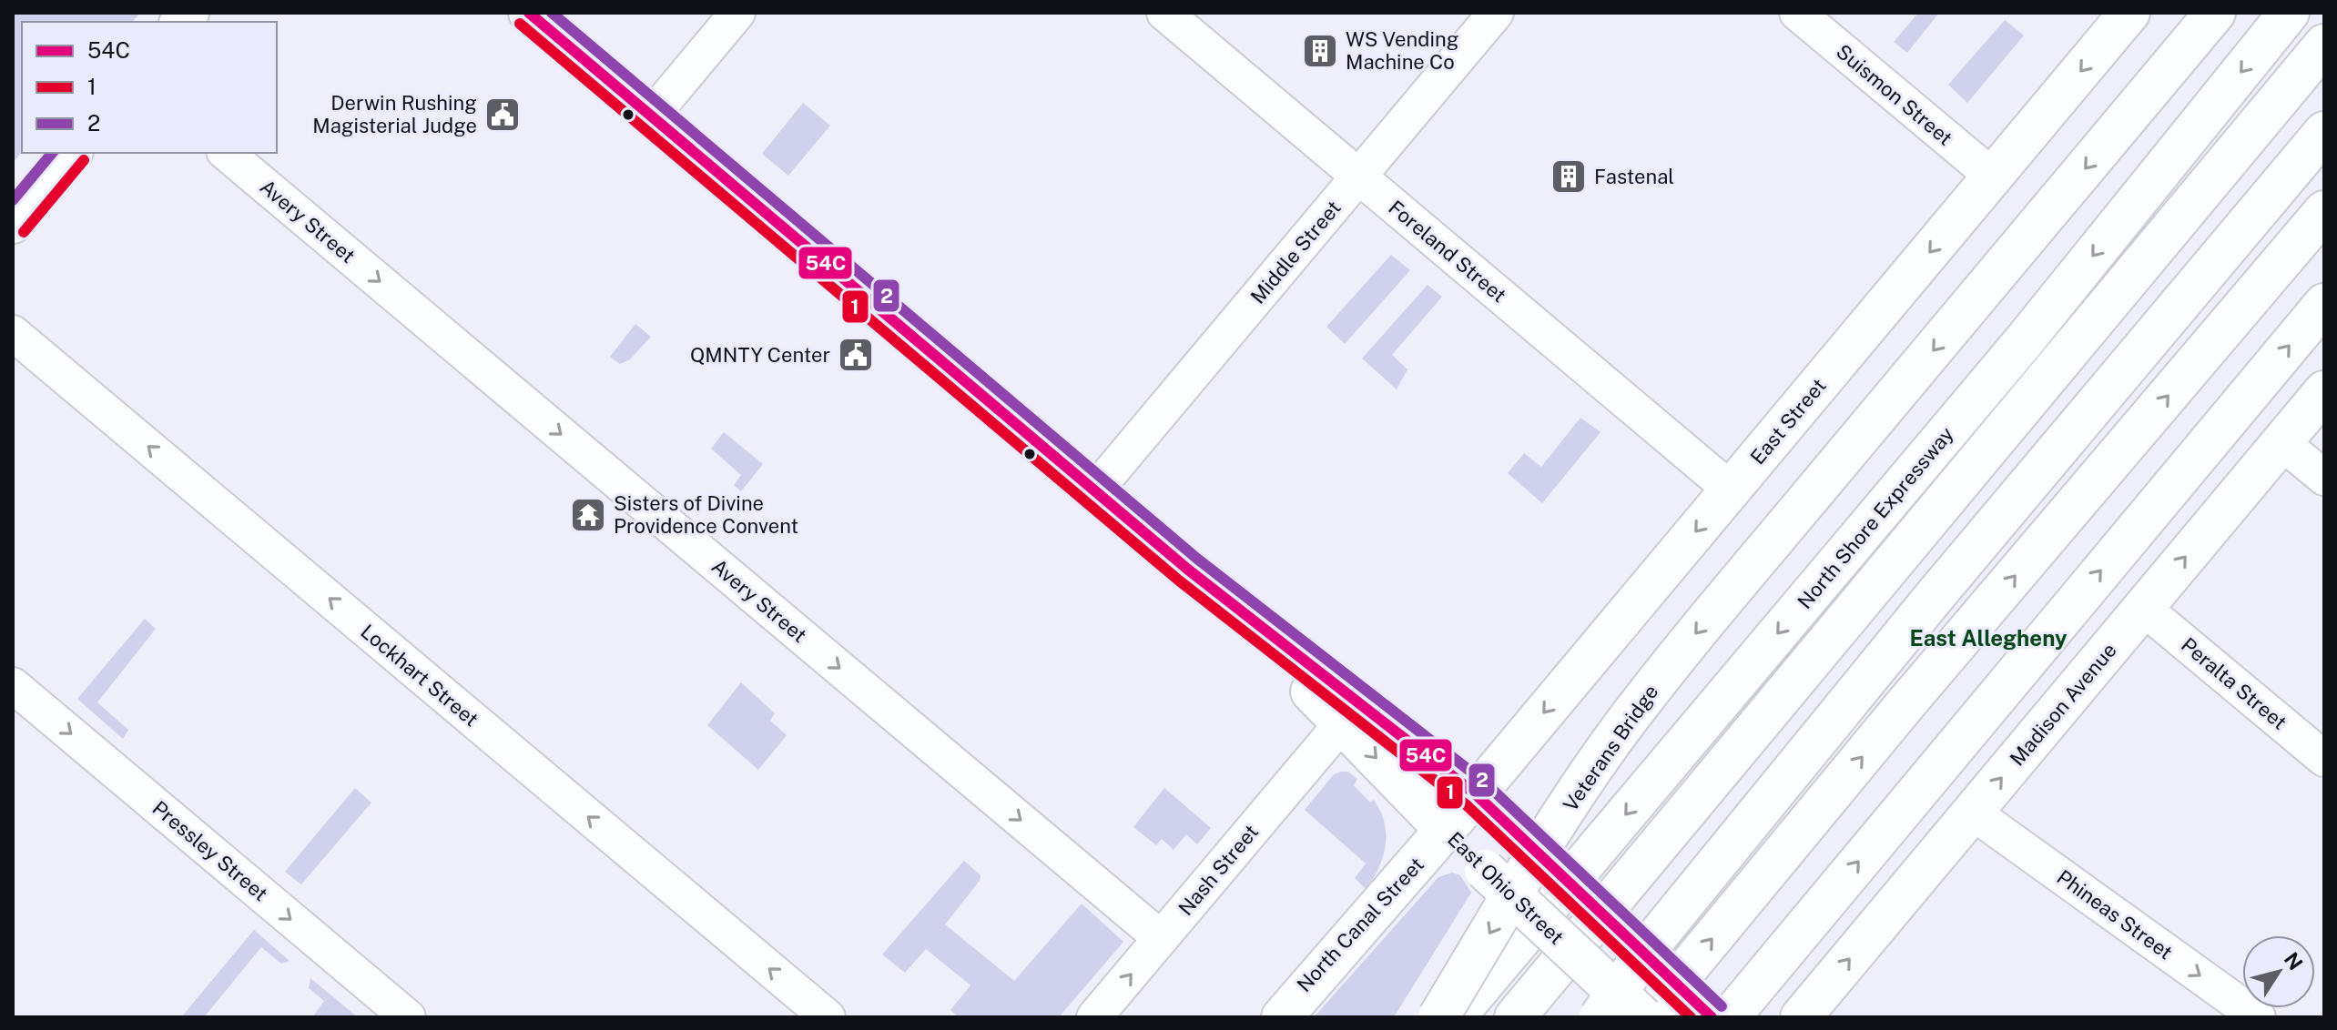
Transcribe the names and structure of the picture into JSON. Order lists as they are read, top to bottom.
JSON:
{
  "streets": {
    "main road": [
      "East Street",
      "North Shore Expressway",
      "Madison Avenue",
      "Veterans Bridge",
      "East Ohio Street",
      "North Canal Street"
    ],
    "street": [
      "Suismon Street",
      "Avery Street",
      "Foreland Street",
      "Middle Street",
      "Lockhart Street",
      "Peralta Street",
      "Pressley Street",
      "Nash Street",
      "Phineas Street"
    ]
  },
  "crossings": [
    ["Suismon Street", "East Street"],
    ["Avery Street", "Nash Street"],
    ["Foreland Street", "Middle Street"],
    ["Foreland Street", "East Street"],
    ["Middle Street", "East Ohio Street"],
    ["East Street", "East Ohio Street"],
    ["East Street", "North Canal Street"],
    ["Peralta Street", "Madison Avenue"],
    ["Madison Avenue", "Phineas Street"],
    ["Nash Street", "East Ohio Street"],
    ["East Ohio Street", "North Canal Street"]
  ],
  "one_way": [
    "Avery Street",
    "Lockhart Street",
    "Pressley Street",
    "Phineas Street"
  ],
  "districts": ["East Allegheny"],
  "places": {
    "building": ["WS Vending Machine Co", "Fastenal"],
    "public building": ["Derwin Rushing Magisterial Judge", "QMNTY Center"],
    "temple": ["Sisters of Divine Providence Convent"]
  },
  "lines": ["transit line 54C", "transit line 2", "transit line 1"],
  "legend": ["54C", "1", "2"],
  "north": "top right"
}
